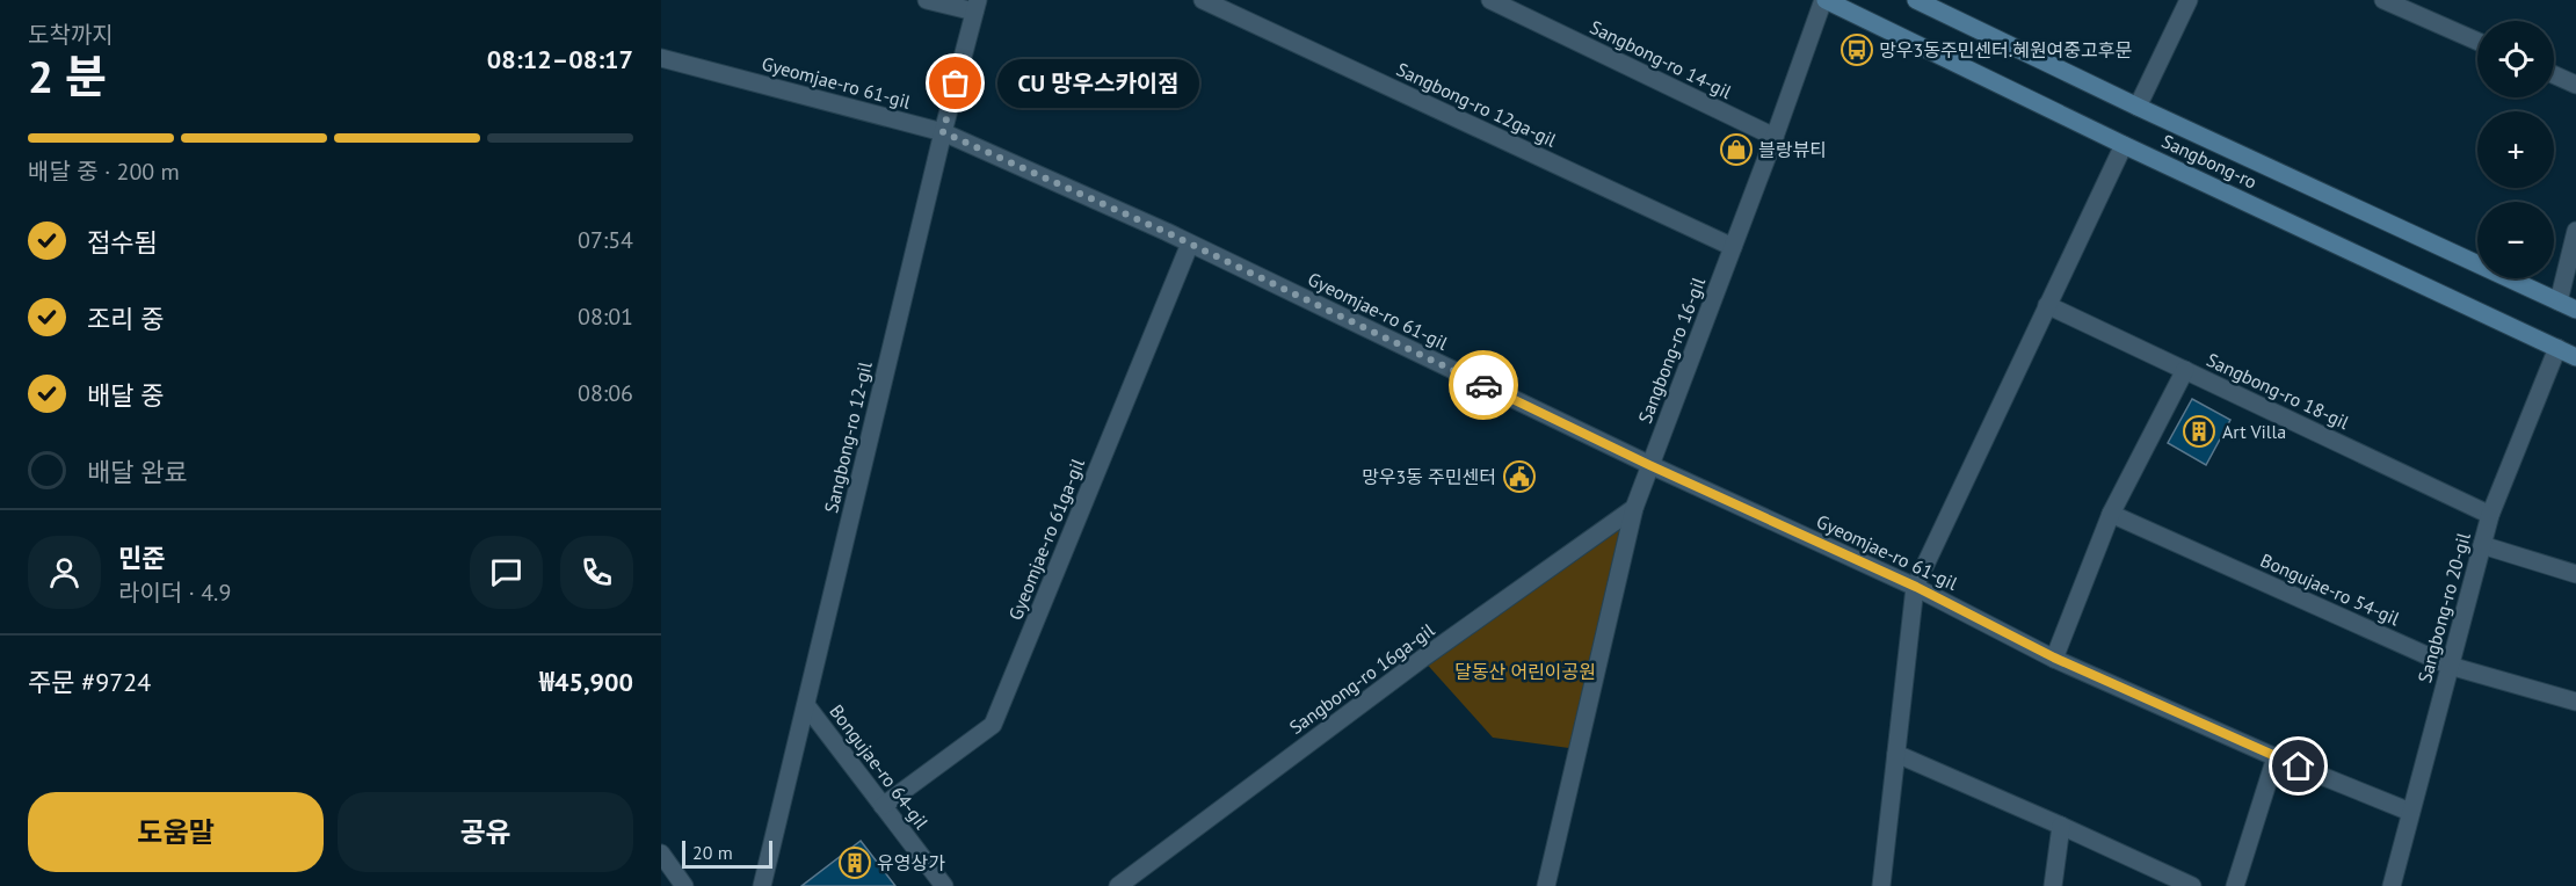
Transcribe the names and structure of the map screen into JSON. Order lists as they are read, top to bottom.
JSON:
{
  "streets": {
    "main road": ["Sangbong-ro"],
    "street": [
      "Sangbong-ro 14-gil",
      "Gyeomjae-ro 61-gil",
      "Sangbong-ro 12ga-gil",
      "Sangbong-ro 16-gil",
      "Sangbong-ro 18-gil",
      "Sangbong-ro 12-gil",
      "Gyeomjae-ro 61ga-gil",
      "Bongujae-ro 54-gil",
      "Sangbong-ro 20-gil",
      "Sangbong-ro 16ga-gil",
      "Bongujae-ro 64-gil"
    ]
  },
  "crossings": [
    ["Sangbong-ro 14-gil", "Sangbong-ro 16-gil"],
    ["Gyeomjae-ro 61-gil", "Sangbong-ro 16-gil"],
    ["Gyeomjae-ro 61-gil", "Sangbong-ro 12-gil"],
    ["Gyeomjae-ro 61-gil", "Gyeomjae-ro 61ga-gil"],
    ["Gyeomjae-ro 61-gil", "Sangbong-ro 20-gil"],
    ["Sangbong-ro 12ga-gil", "Sangbong-ro 16-gil"],
    ["Sangbong-ro", "Sangbong-ro 16-gil"],
    ["Sangbong-ro", "Sangbong-ro 20-gil"],
    ["Sangbong-ro 16-gil", "Sangbong-ro 16ga-gil"],
    ["Sangbong-ro 18-gil", "Sangbong-ro 20-gil"],
    ["Sangbong-ro 12-gil", "Bongujae-ro 64-gil"],
    ["Gyeomjae-ro 61ga-gil", "Bongujae-ro 64-gil"],
    ["Bongujae-ro 54-gil", "Sangbong-ro 20-gil"]
  ],
  "parks": ["달동산 어린이공원"],
  "places": {
    "bus stop": ["망우3동주민센터.혜원여중고후문"],
    "other": ["CU 망우스카이점"],
    "shop": ["블랑뷰티"],
    "building": ["Art Villa", "유영상가"],
    "public building": ["망우3동 주민센터"]
  },
  "scale_bar": "20 m",
  "page": {
    "heading": ["2 분", "도착까지", "08:12–08:17"],
    "panel": [
      "민준",
      "라이더 · 4.9",
      "주문 #9724",
      "₩45,900"
    ],
    "map_buttons": ["+", "−"],
    "bubble": "CU 망우스카이점",
    "bar": "배달 중 · 200 m",
    "list": [
      ["접수됨", "07:54"],
      ["조리 중", "08:01"],
      ["배달 중", "08:06"],
      "배달 완료"
    ],
    "buttons": ["도움말", "공유"],
    "scale": "20 m"
  }
}
